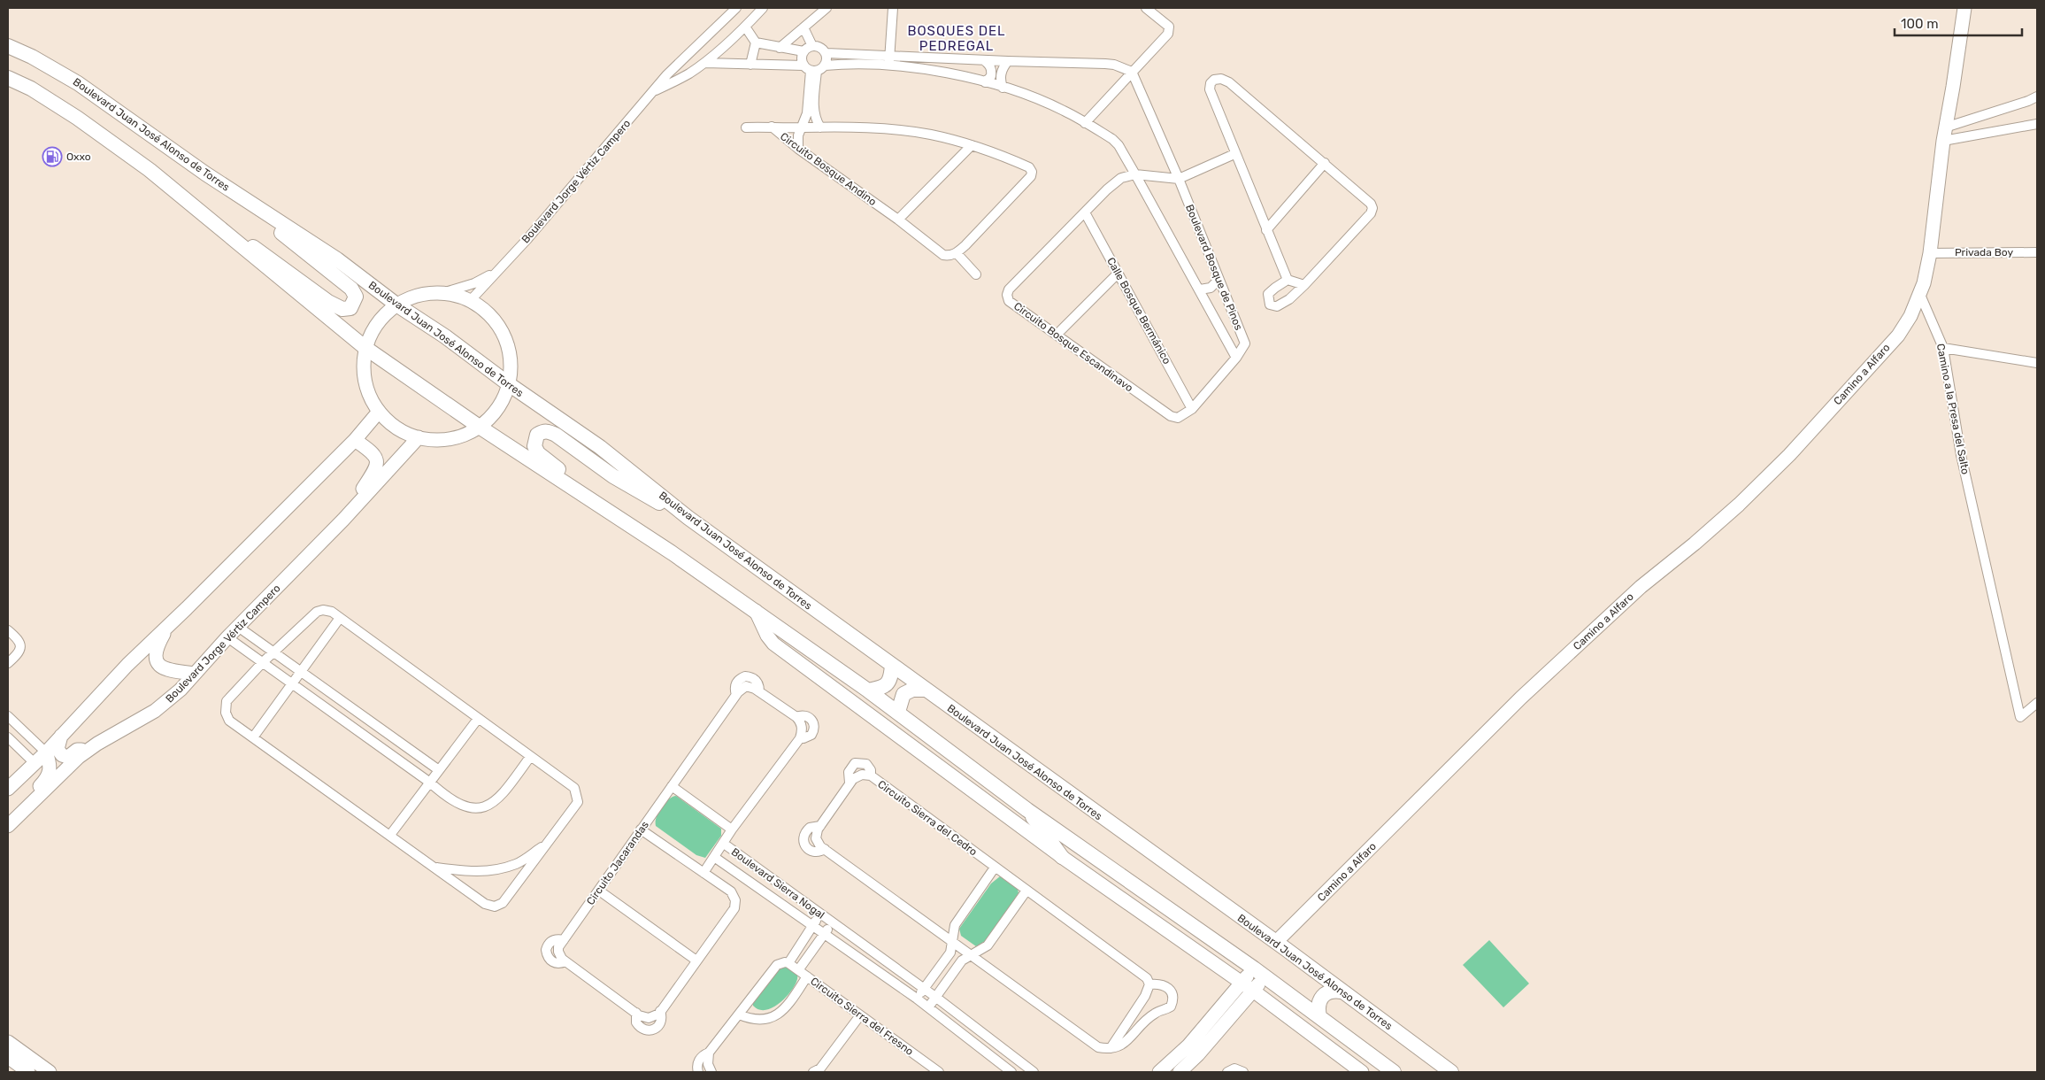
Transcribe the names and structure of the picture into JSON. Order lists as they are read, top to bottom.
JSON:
{
  "streets": {
    "main road": ["Boulevard Juan José Alonso de Torres"],
    "street": [
      "Circuito Bosque Andino",
      "Boulevard Jorge Vértiz Campero",
      "Privada Boy",
      "Boulevard Bosque de Pinos",
      "Calle Bosque Bermánico",
      "Circuito Bosque Escandinavo",
      "Camino a Alfaro",
      "Camino a la Presa del Salto",
      "Circuito Sierra del Cedro",
      "Circuito Jacarandas",
      "Boulevard Sierra Nogal",
      "Circuito Sierra del Fresno"
    ]
  },
  "crossings": [
    ["Boulevard Juan José Alonso de Torres", "Camino a Alfaro"],
    ["Circuito Bosque Andino", "Boulevard Bosque de Pinos"],
    ["Boulevard Bosque de Pinos", "Circuito Bosque Escandinavo"],
    ["Calle Bosque Bermánico", "Circuito Bosque Escandinavo"],
    ["Camino a Alfaro", "Camino a la Presa del Salto"],
    ["Circuito Jacarandas", "Boulevard Sierra Nogal"]
  ],
  "districts": ["BOSQUES DEL PEDREGAL"],
  "places": {
    "fuel station": ["Oxxo"]
  },
  "scale_bar": "100 m"
}
